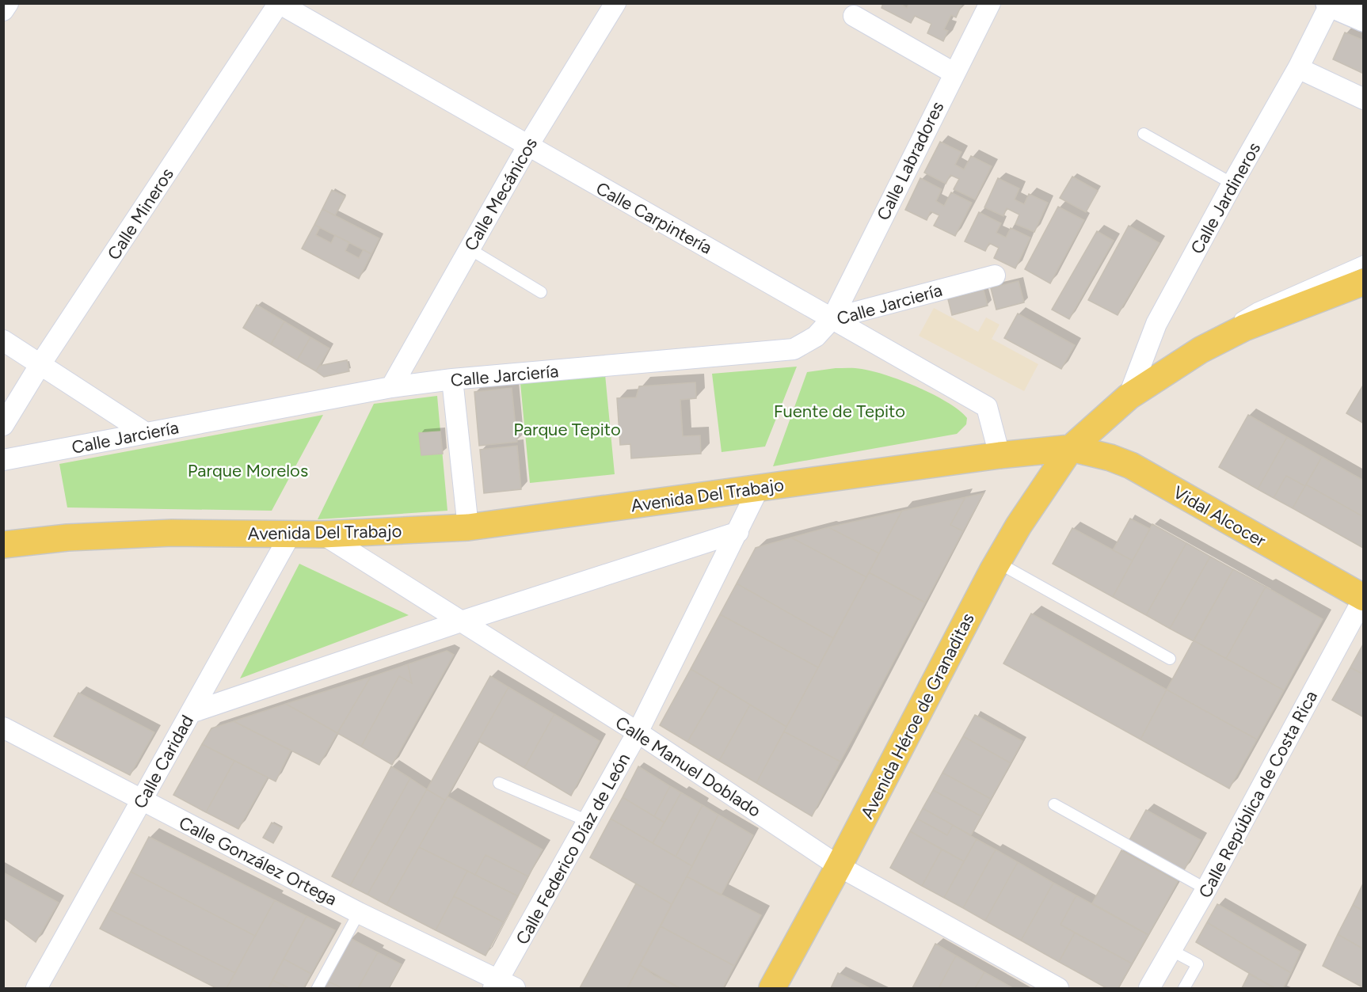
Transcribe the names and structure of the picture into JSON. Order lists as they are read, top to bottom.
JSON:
{
  "streets": {
    "main road": ["Avenida Del Trabajo", "Vidal Alcocer", "Avenida Héroe de Granaditas"],
    "street": [
      "Calle Labradores",
      "Calle Mecánicos",
      "Calle Jardineros",
      "Calle Mineros",
      "Calle Carpintería",
      "Calle Jarciería",
      "Calle Caridad",
      "Calle Manuel Doblado",
      "Calle República de Costa Rica",
      "Calle Federico Díaz de León",
      "Calle González Ortega"
    ]
  },
  "crossings": [
    ["Calle Labradores", "Calle Carpintería"],
    ["Calle Labradores", "Calle Jarciería"],
    ["Calle Mecánicos", "Calle Carpintería"],
    ["Calle Mecánicos", "Calle Jarciería"],
    ["Calle Mineros", "Calle Carpintería"],
    ["Calle Carpintería", "Calle Jarciería"],
    ["Calle Carpintería", "Avenida Del Trabajo"],
    ["Avenida Del Trabajo", "Vidal Alcocer"],
    ["Avenida Del Trabajo", "Avenida Héroe de Granaditas"],
    ["Avenida Del Trabajo", "Calle Caridad"],
    ["Avenida Del Trabajo", "Calle Manuel Doblado"],
    ["Avenida Del Trabajo", "Calle Federico Díaz de León"],
    ["Vidal Alcocer", "Avenida Héroe de Granaditas"],
    ["Vidal Alcocer", "Calle República de Costa Rica"],
    ["Avenida Héroe de Granaditas", "Calle Manuel Doblado"],
    ["Calle Caridad", "Calle González Ortega"],
    ["Calle Manuel Doblado", "Calle Federico Díaz de León"],
    ["Calle Federico Díaz de León", "Calle González Ortega"]
  ],
  "parks": ["Fuente de Tepito", "Parque Tepito", "Parque Morelos"]
}
